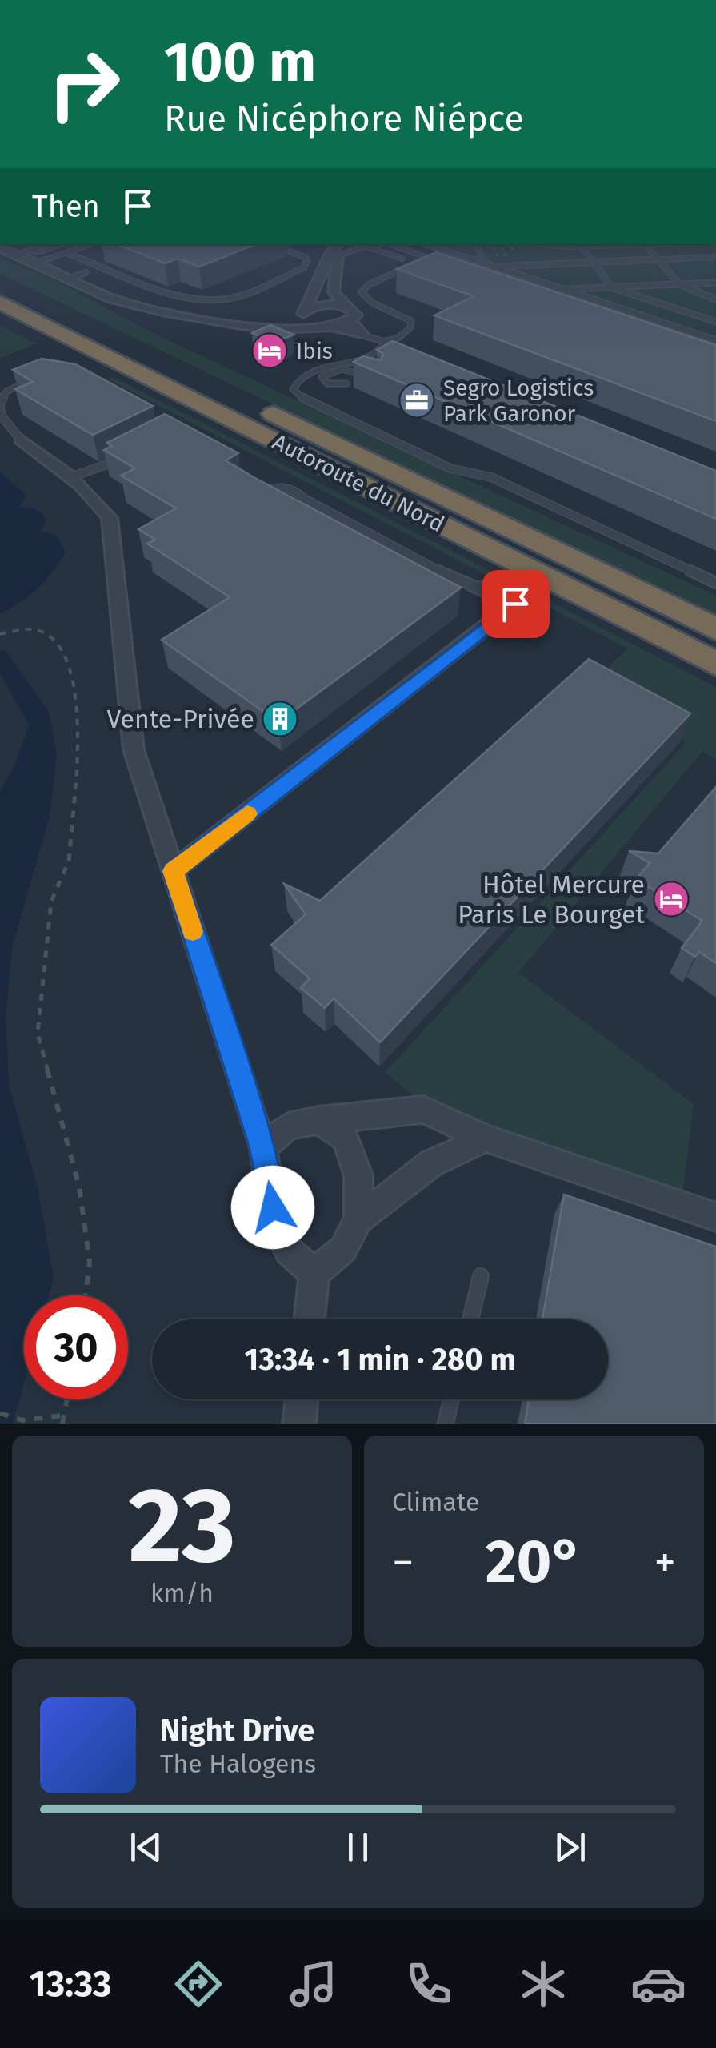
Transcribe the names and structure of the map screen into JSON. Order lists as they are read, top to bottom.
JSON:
{
  "streets": {
    "highway": ["Autoroute du Nord"]
  },
  "places": {
    "hotel": ["Ibis", "Hôtel Mercure Paris Le Bourget"],
    "office": ["Segro Logistics Park Garonor"],
    "building": ["Vente-Privée"]
  },
  "page": {
    "turn": ["100 m", "Rue Nicéphore Niépce"],
    "then": "Then",
    "limit": "30",
    "trip": "13:34 · 1 min · 280 m",
    "tile": [
      ["23", "km/h"],
      "Climate"
    ],
    "heat": ["−", "20°", "+"],
    "song": ["Night Drive", "The Halogens"],
    "tabs": "13:33"
  }
}
